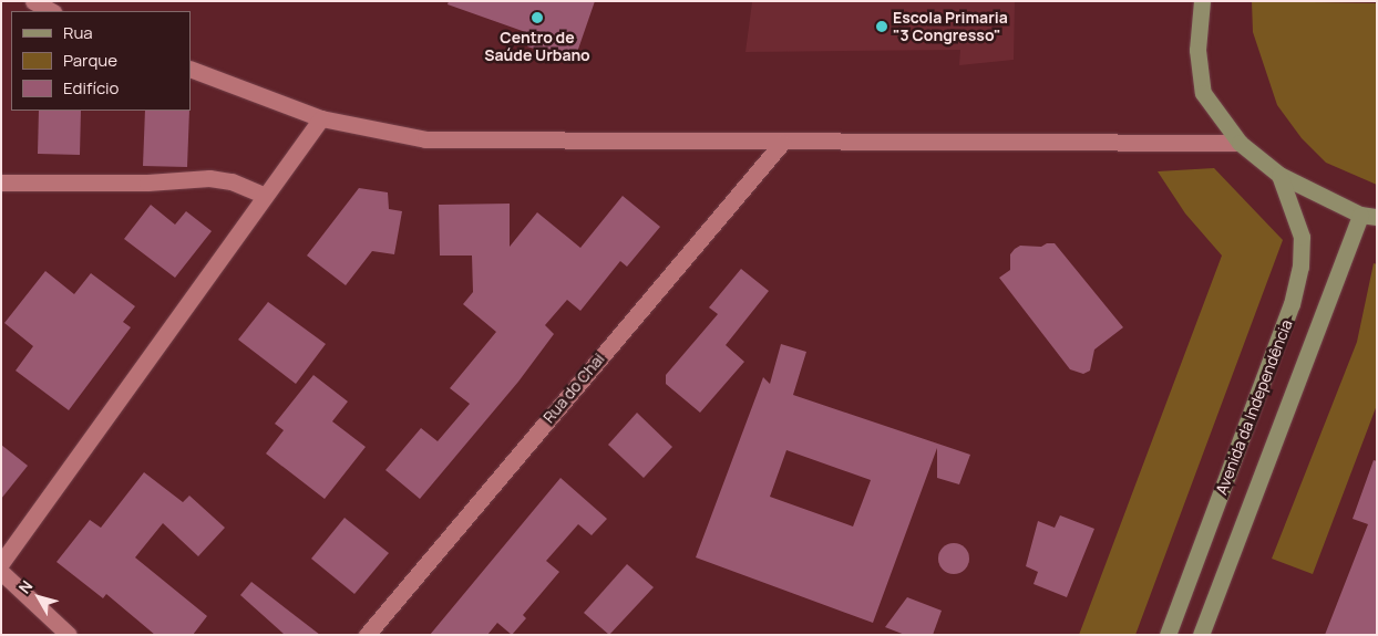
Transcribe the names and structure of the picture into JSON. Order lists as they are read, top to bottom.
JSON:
{
  "streets": {
    "main road": ["Avenida da Independência"],
    "street": ["Rua do Chai"]
  },
  "places": ["Centro de Saúde Urbano", "Escola Primaria \"3 Congresso\""],
  "legend": ["Rua", "Parque", "Edifício"],
  "north": "top left"
}
